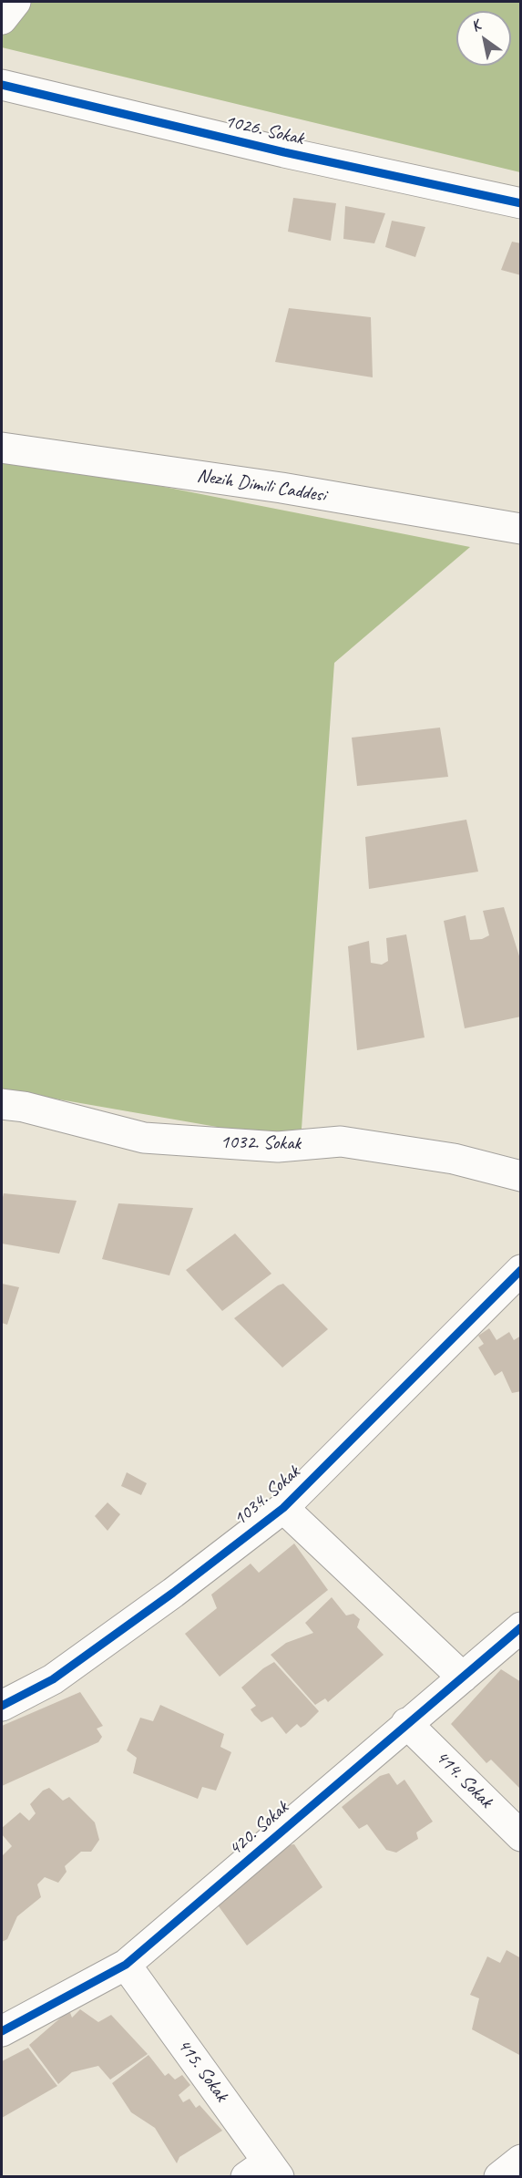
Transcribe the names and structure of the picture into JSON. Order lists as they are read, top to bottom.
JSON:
{
  "streets": {
    "street": [
      "1026. Sokak",
      "Nezih Dimili Caddesi",
      "1032. Sokak",
      "1034. Sokak",
      "414. Sokak",
      "420. Sokak",
      "415. Sokak"
    ]
  },
  "crossings": [
    ["414. Sokak", "420. Sokak"],
    ["420. Sokak", "415. Sokak"]
  ],
  "north": "top left"
}
